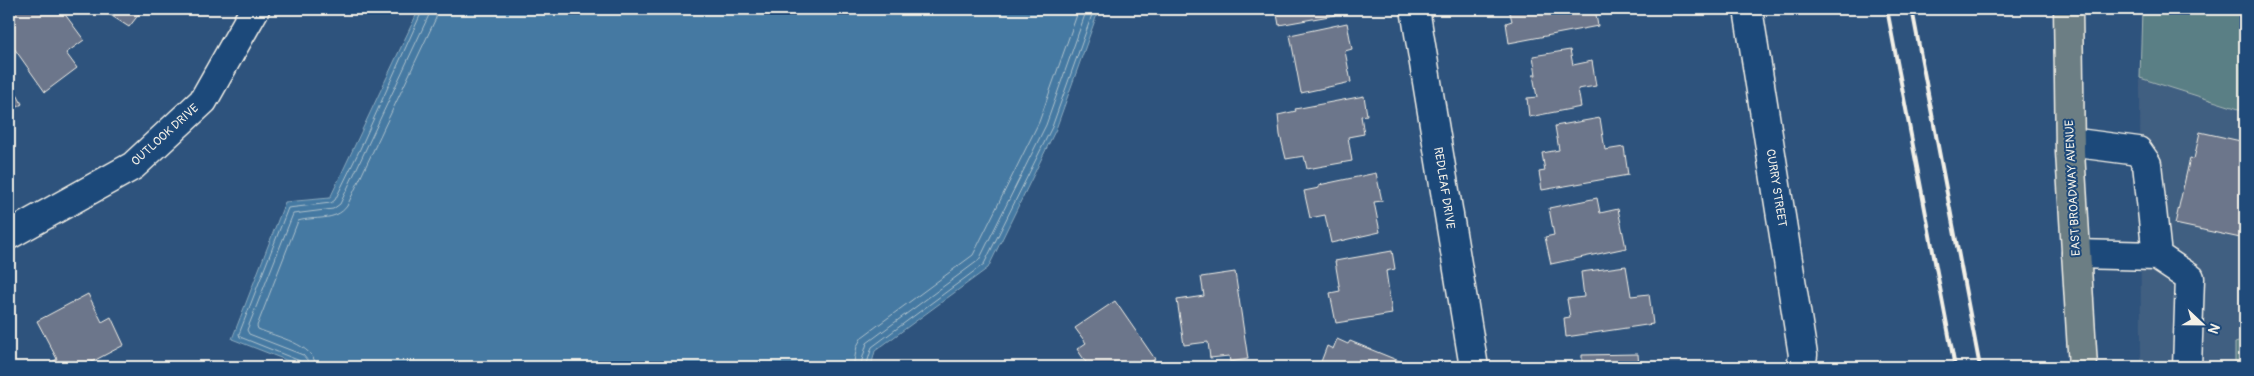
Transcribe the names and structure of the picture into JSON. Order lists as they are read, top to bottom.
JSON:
{
  "streets": {
    "main road": ["EAST BROADWAY AVENUE"],
    "street": ["OUTLOOK DRIVE", "REDLEAF DRIVE", "CURRY STREET"]
  },
  "north": "right"
}
